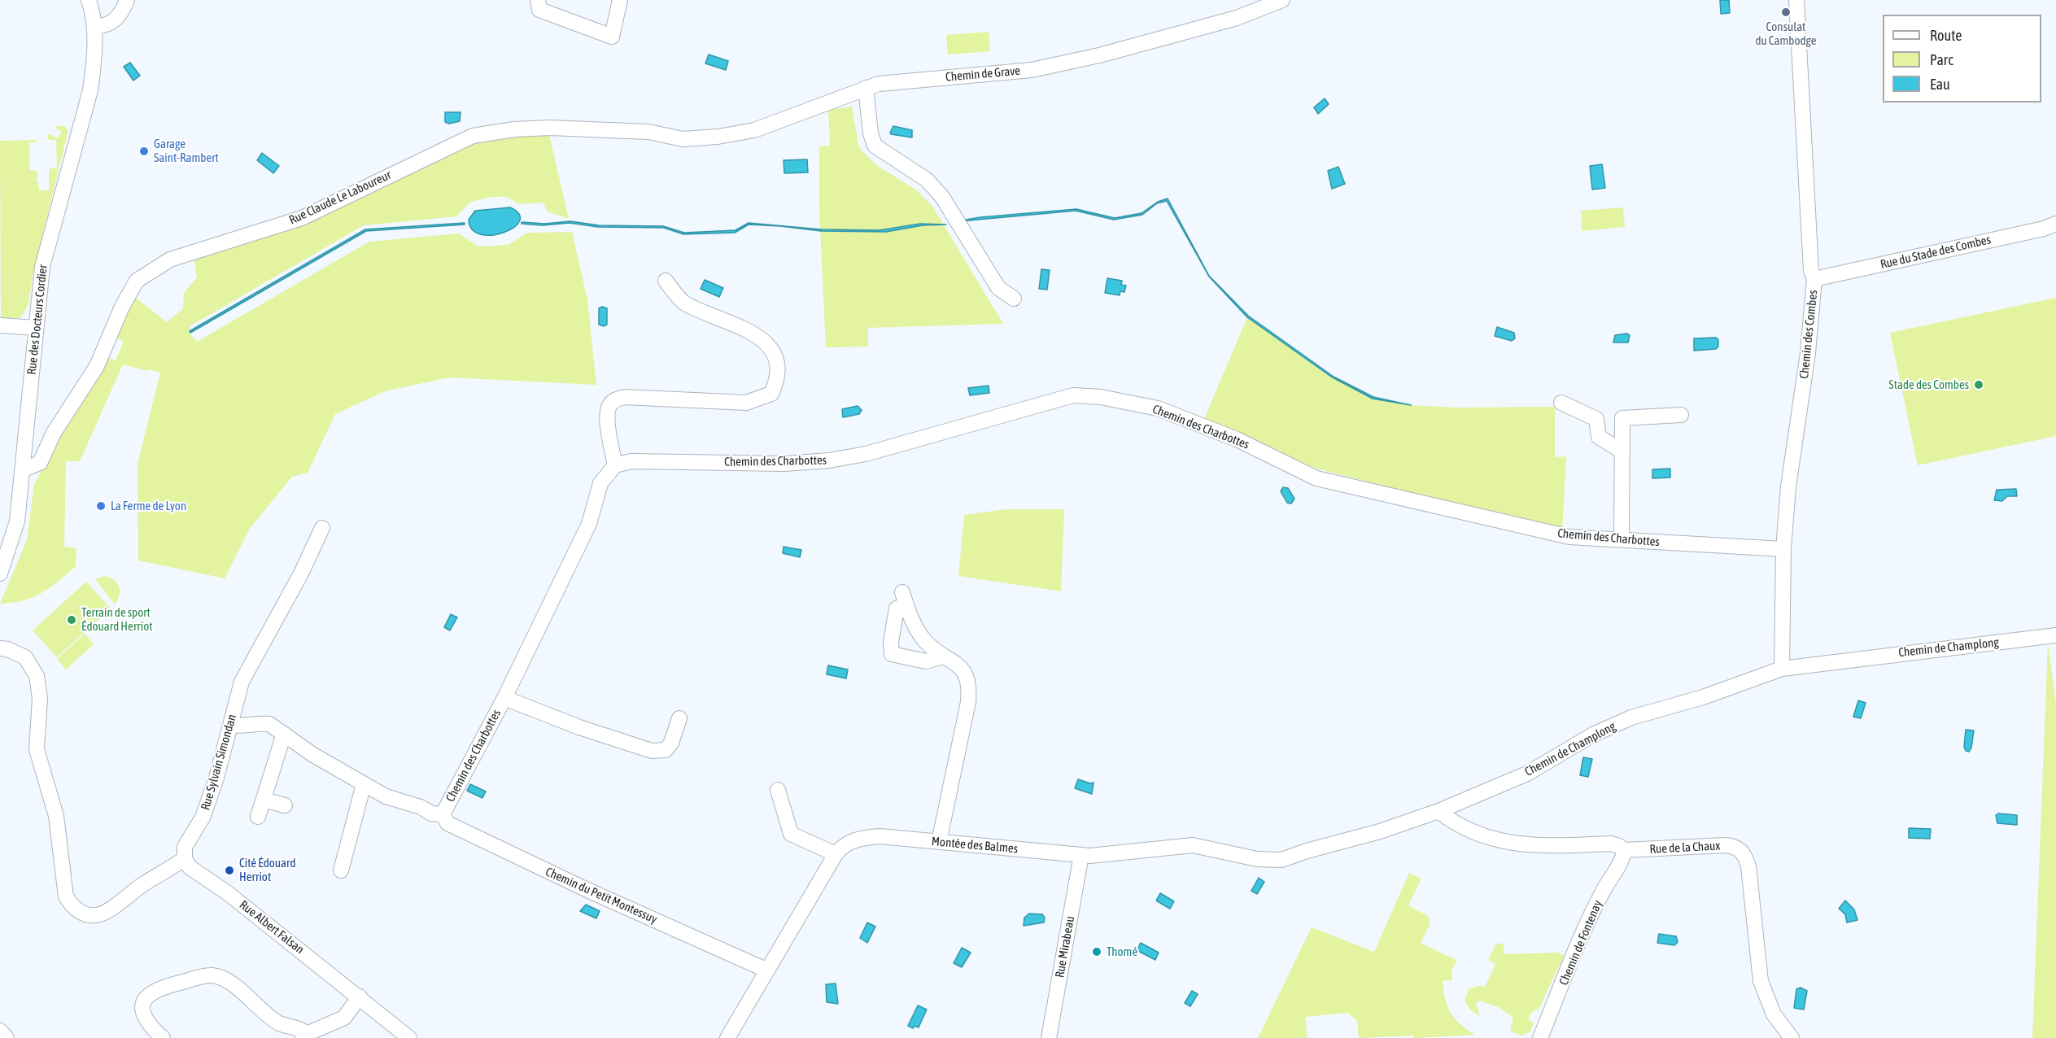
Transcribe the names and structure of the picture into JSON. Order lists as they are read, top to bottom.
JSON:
{
  "streets": {
    "street": [
      "Chemin de Grave",
      "Rue Claude Le Laboureur",
      "Rue du Stade des Combes",
      "Rue des Docteurs Cordier",
      "Chemin des Combes",
      "Chemin des Charbottes",
      "Chemin de Champlong",
      "Rue Sylvain Simondan",
      "Montée des Balmes",
      "Rue de la Chaux",
      "Chemin du Petit Montessuy",
      "Rue Albert Falsan",
      "Chemin de Fontenay",
      "Rue Mirabeau"
    ]
  },
  "crossings": [
    ["Chemin de Grave", "Rue Claude Le Laboureur"],
    ["Rue Claude Le Laboureur", "Rue des Docteurs Cordier"],
    ["Rue du Stade des Combes", "Chemin des Combes"],
    ["Chemin des Combes", "Chemin des Charbottes"],
    ["Chemin des Combes", "Chemin de Champlong"],
    ["Chemin des Charbottes", "Chemin du Petit Montessuy"],
    ["Chemin de Champlong", "Montée des Balmes"],
    ["Chemin de Champlong", "Rue de la Chaux"],
    ["Rue Sylvain Simondan", "Rue Albert Falsan"],
    ["Montée des Balmes", "Chemin du Petit Montessuy"],
    ["Montée des Balmes", "Rue Mirabeau"],
    ["Rue de la Chaux", "Chemin de Fontenay"]
  ],
  "places": [
    "Consulat du Cambodge",
    "Garage Saint-Rambert",
    "Stade des Combes",
    "La Ferme de Lyon",
    "Terrain de sport Édouard Herriot",
    "Cité Édouard Herriot",
    "Thomé"
  ],
  "legend": ["Route", "Parc", "Eau"]
}
